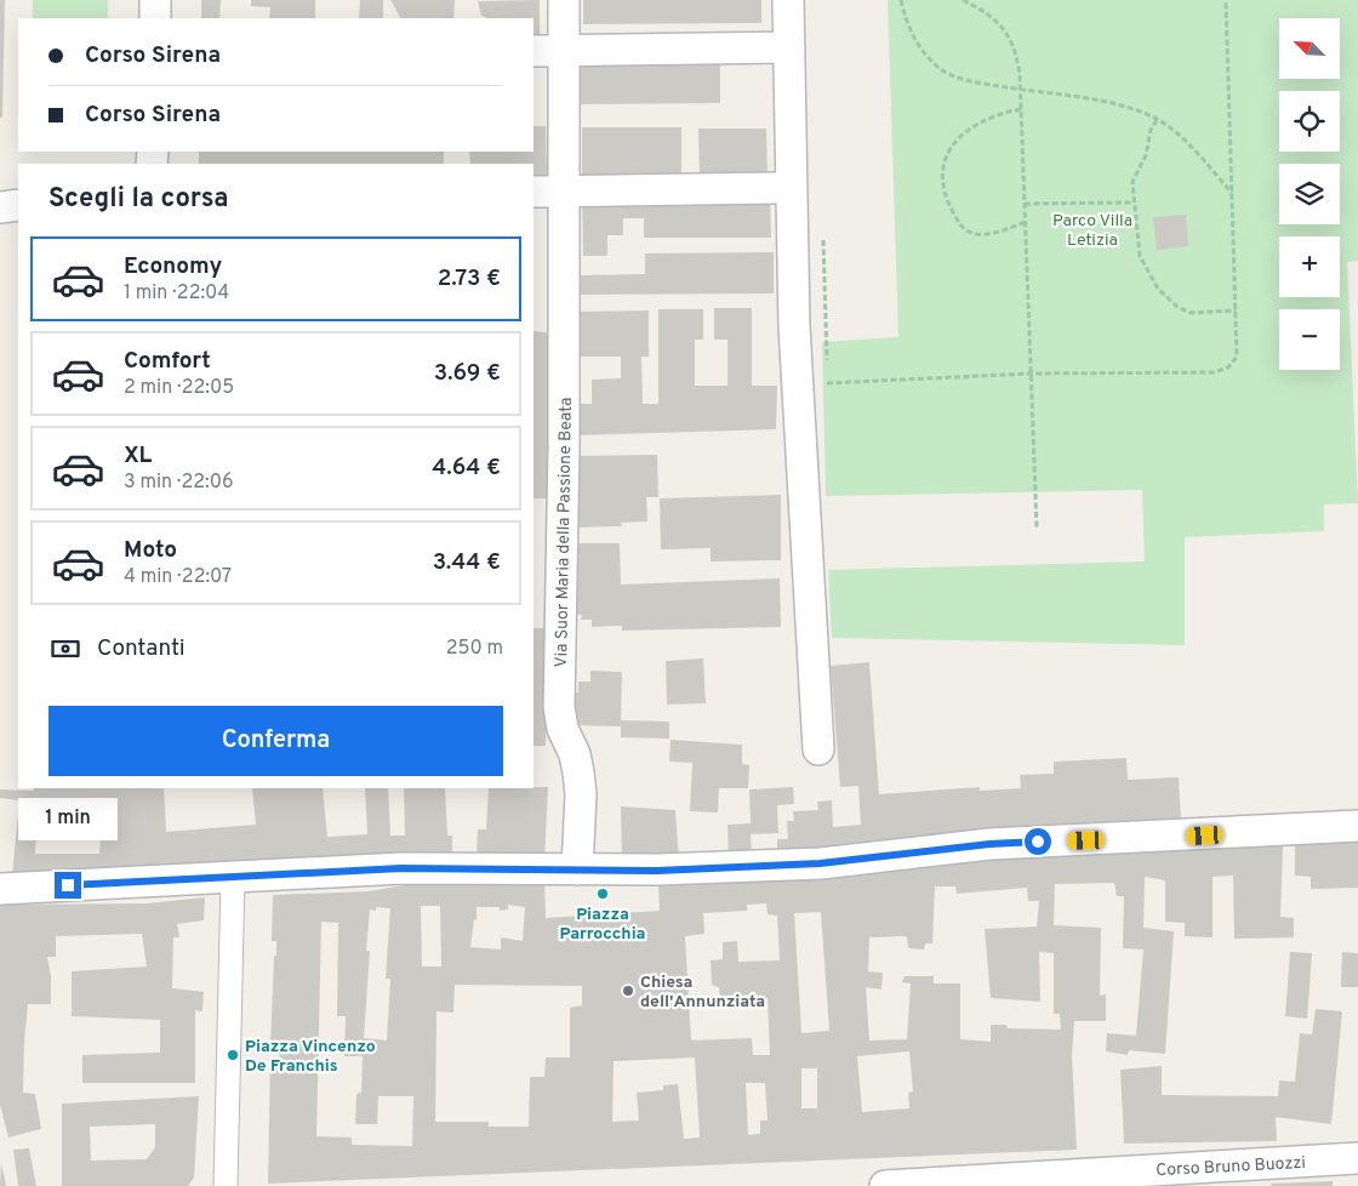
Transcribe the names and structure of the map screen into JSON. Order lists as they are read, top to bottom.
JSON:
{
  "streets": {
    "street": ["Via Suor Maria della Passione Beata", "Corso Bruno Buozzi"]
  },
  "parks": ["Parco Villa Letizia"],
  "places": ["Piazza Parrocchia", "Chiesa dell'Annunziata", "Piazza Vincenzo De Franchis"],
  "north": "top left",
  "page": {
    "map_buttons": ["+", "−"],
    "banner": ["Corso Sirena", "Corso Sirena"],
    "heading": "Scegli la corsa",
    "list": [
      {
        "name": "Economy",
        "note": "1 min · 22:04",
        "value": "2.73 €"
      },
      {
        "name": "Comfort",
        "note": "2 min · 22:05",
        "value": "3.69 €"
      },
      {
        "name": "XL",
        "note": "3 min · 22:06",
        "value": "4.64 €"
      },
      {
        "name": "Moto",
        "note": "4 min · 22:07",
        "value": "3.44 €"
      }
    ],
    "pay": ["Contanti", "250 m"],
    "buttons": "Conferma",
    "bubble": "1 min"
  }
}
